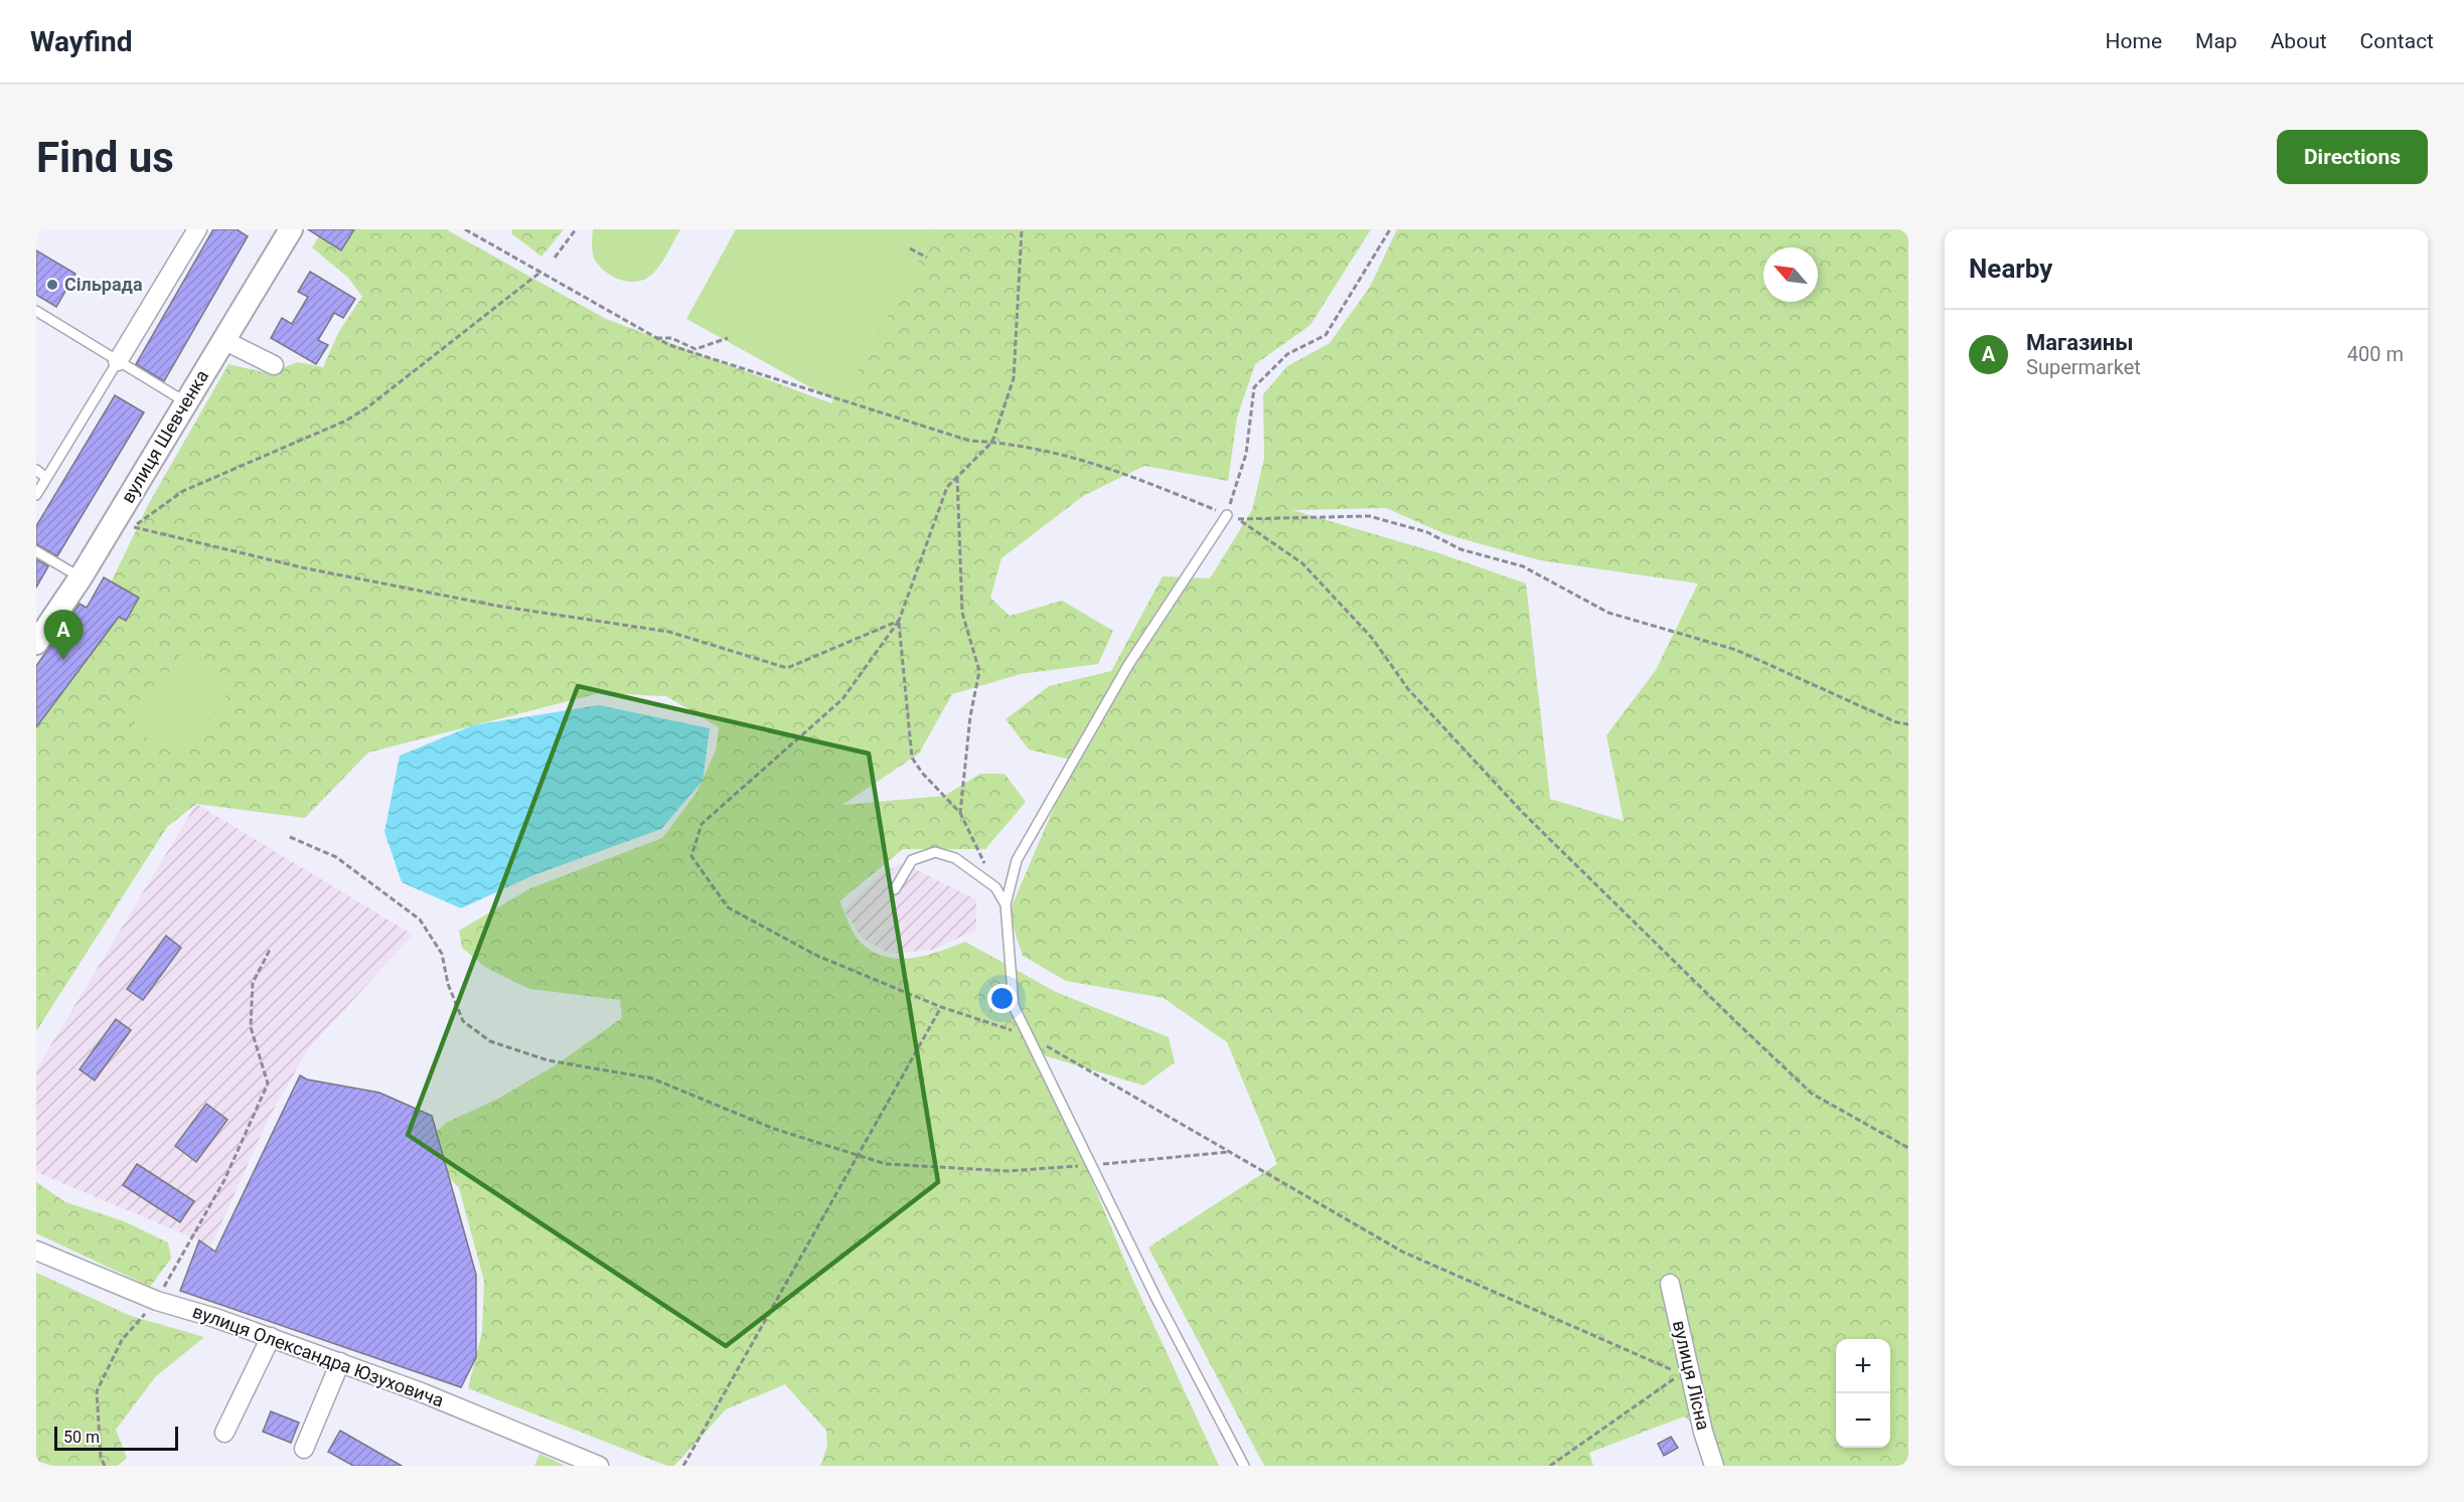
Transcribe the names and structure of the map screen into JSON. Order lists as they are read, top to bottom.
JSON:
{
  "streets": {
    "street": ["вулиця Шевченка", "вулиця Олександра Юзуховича", "вулиця Лісна"]
  },
  "places": ["Сільрада"],
  "scale_bar": "50 m",
  "north": "top left",
  "page": {
    "header": "Wayfind",
    "nav": [
      "Home",
      "Map",
      "About",
      "Contact"
    ],
    "buttons": "Directions",
    "title": "Find us",
    "heading": "Nearby",
    "list": [
      {
        "mark": "A",
        "name": "Магазины",
        "note": "Supermarket",
        "value": "400 m"
      }
    ],
    "pins": "A",
    "map_buttons": ["+", "−"],
    "scale": "50 m"
  }
}
